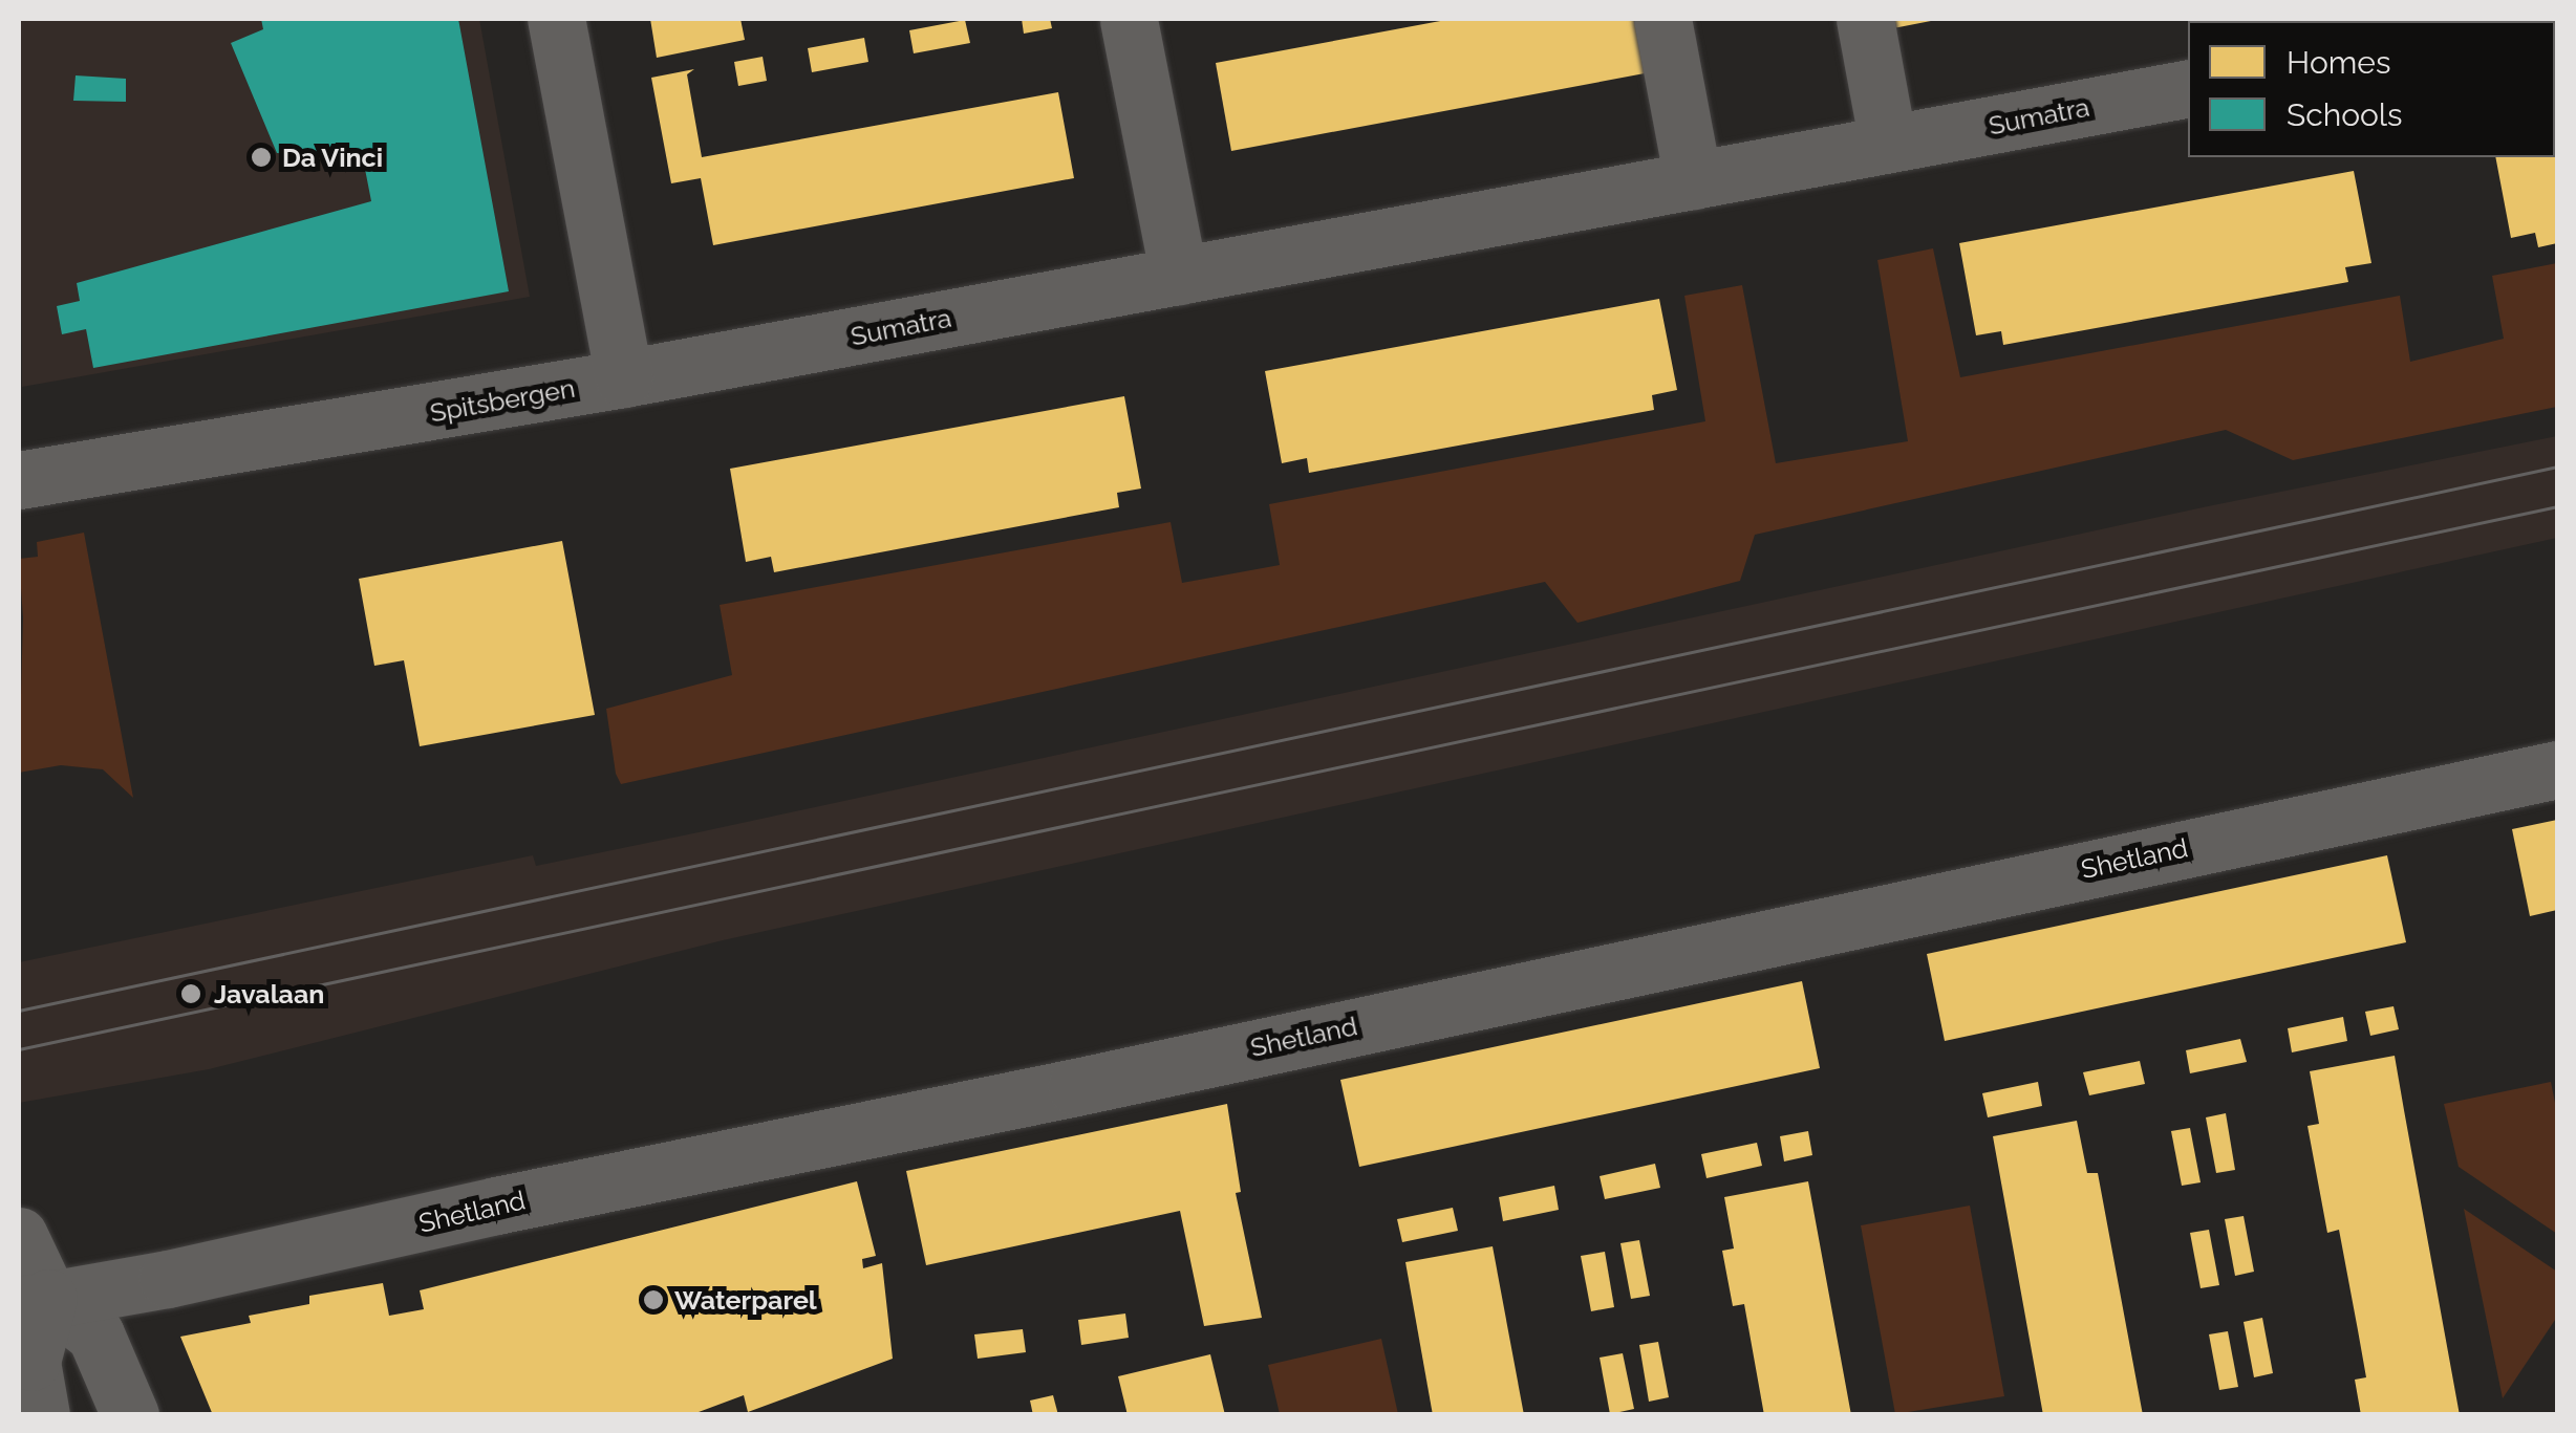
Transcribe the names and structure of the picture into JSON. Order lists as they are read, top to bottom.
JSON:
{
  "streets": {
    "street": ["Sumatra", "Spitsbergen", "Shetland"]
  },
  "crossings": [
    ["Sumatra", "Spitsbergen"]
  ],
  "places": ["Da Vinci", "Javalaan", "Waterparel"],
  "legend": ["Homes", "Schools"]
}
